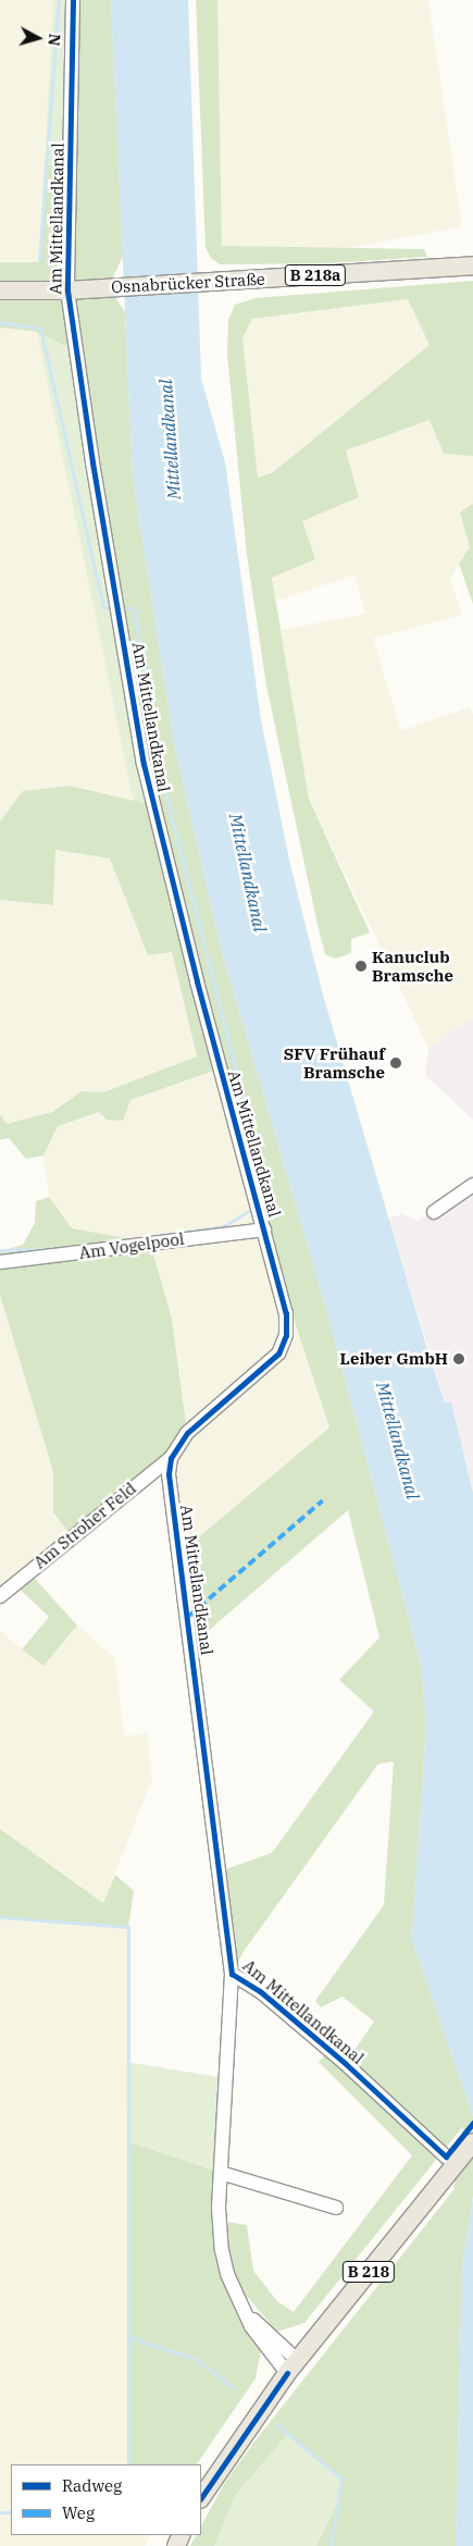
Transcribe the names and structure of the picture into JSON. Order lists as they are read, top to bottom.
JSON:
{
  "streets": {
    "main road": ["B 218a", "Osnabrücker Straße", "B 218"],
    "street": ["Am Mittellandkanal", "Am Vogelpool", "Am Stroher Feld"]
  },
  "crossings": [
    ["Am Mittellandkanal", "Osnabrücker Straße"],
    ["Am Mittellandkanal", "Am Vogelpool"],
    ["Am Mittellandkanal", "Am Stroher Feld"],
    ["Am Mittellandkanal", "B 218"]
  ],
  "water": ["Mittellandkanal"],
  "places": ["Kanuclub Bramsche", "SFV Frühauf Bramsche", "Leiber GmbH"],
  "legend": ["Radweg", "Weg"],
  "north": "right"
}
